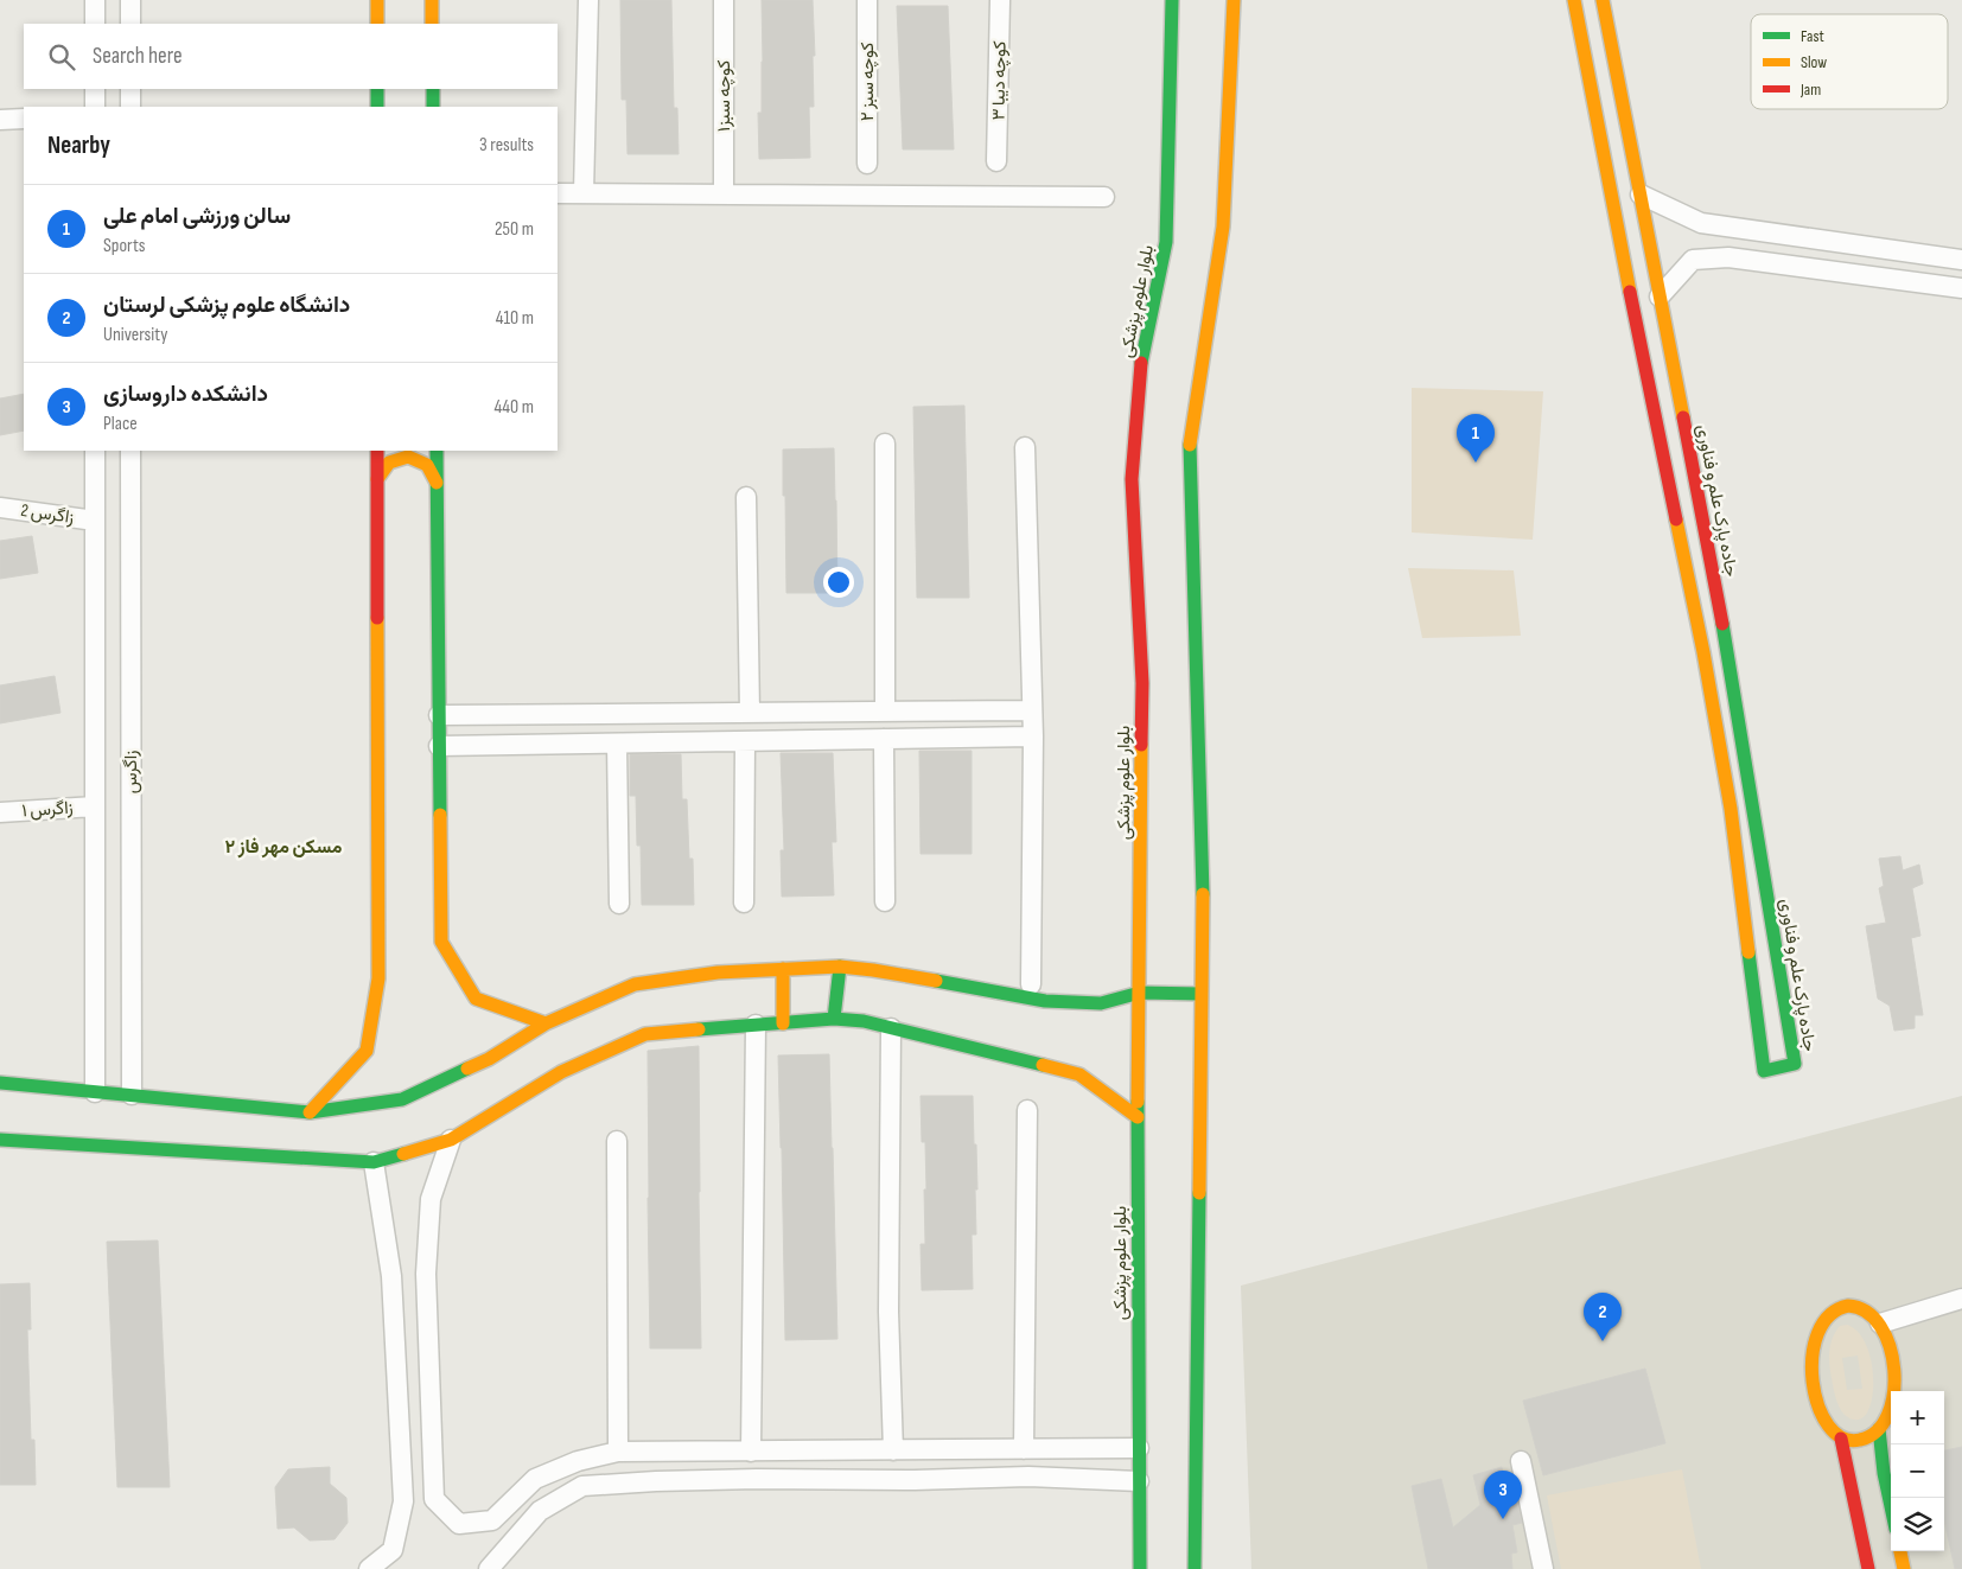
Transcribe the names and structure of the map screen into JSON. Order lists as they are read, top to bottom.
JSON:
{
  "streets": {
    "street": [
      "کوچه دیبا ۳",
      "کوچه سبز ۲",
      "کوچه سبز۱",
      "بلوار علوم پزشکی",
      "جاده پارک علم و فناوری",
      "زاگرس 2",
      "زاگرس",
      "زاگرس ۱"
    ]
  },
  "crossings": [
    ["زاگرس 2", "زاگرس"],
    ["زاگرس", "زاگرس ۱"]
  ],
  "districts": ["مسکن مهر فاز ۲"],
  "legend": ["Fast", "Slow", "Jam"],
  "page": {
    "search": "Search here",
    "heading": ["Nearby", "3 results"],
    "list": [
      {
        "mark": "1",
        "name": "سالن ورزشی امام علی",
        "note": "Sports",
        "value": "250 m"
      },
      {
        "mark": "2",
        "name": "دانشگاه علوم پزشکی لرستان",
        "note": "University",
        "value": "410 m"
      },
      {
        "mark": "3",
        "name": "دانشکده داروسازی",
        "note": "Place",
        "value": "440 m"
      }
    ],
    "pins": ["1", "2", "3"],
    "map_buttons": ["+", "−"]
  }
}
